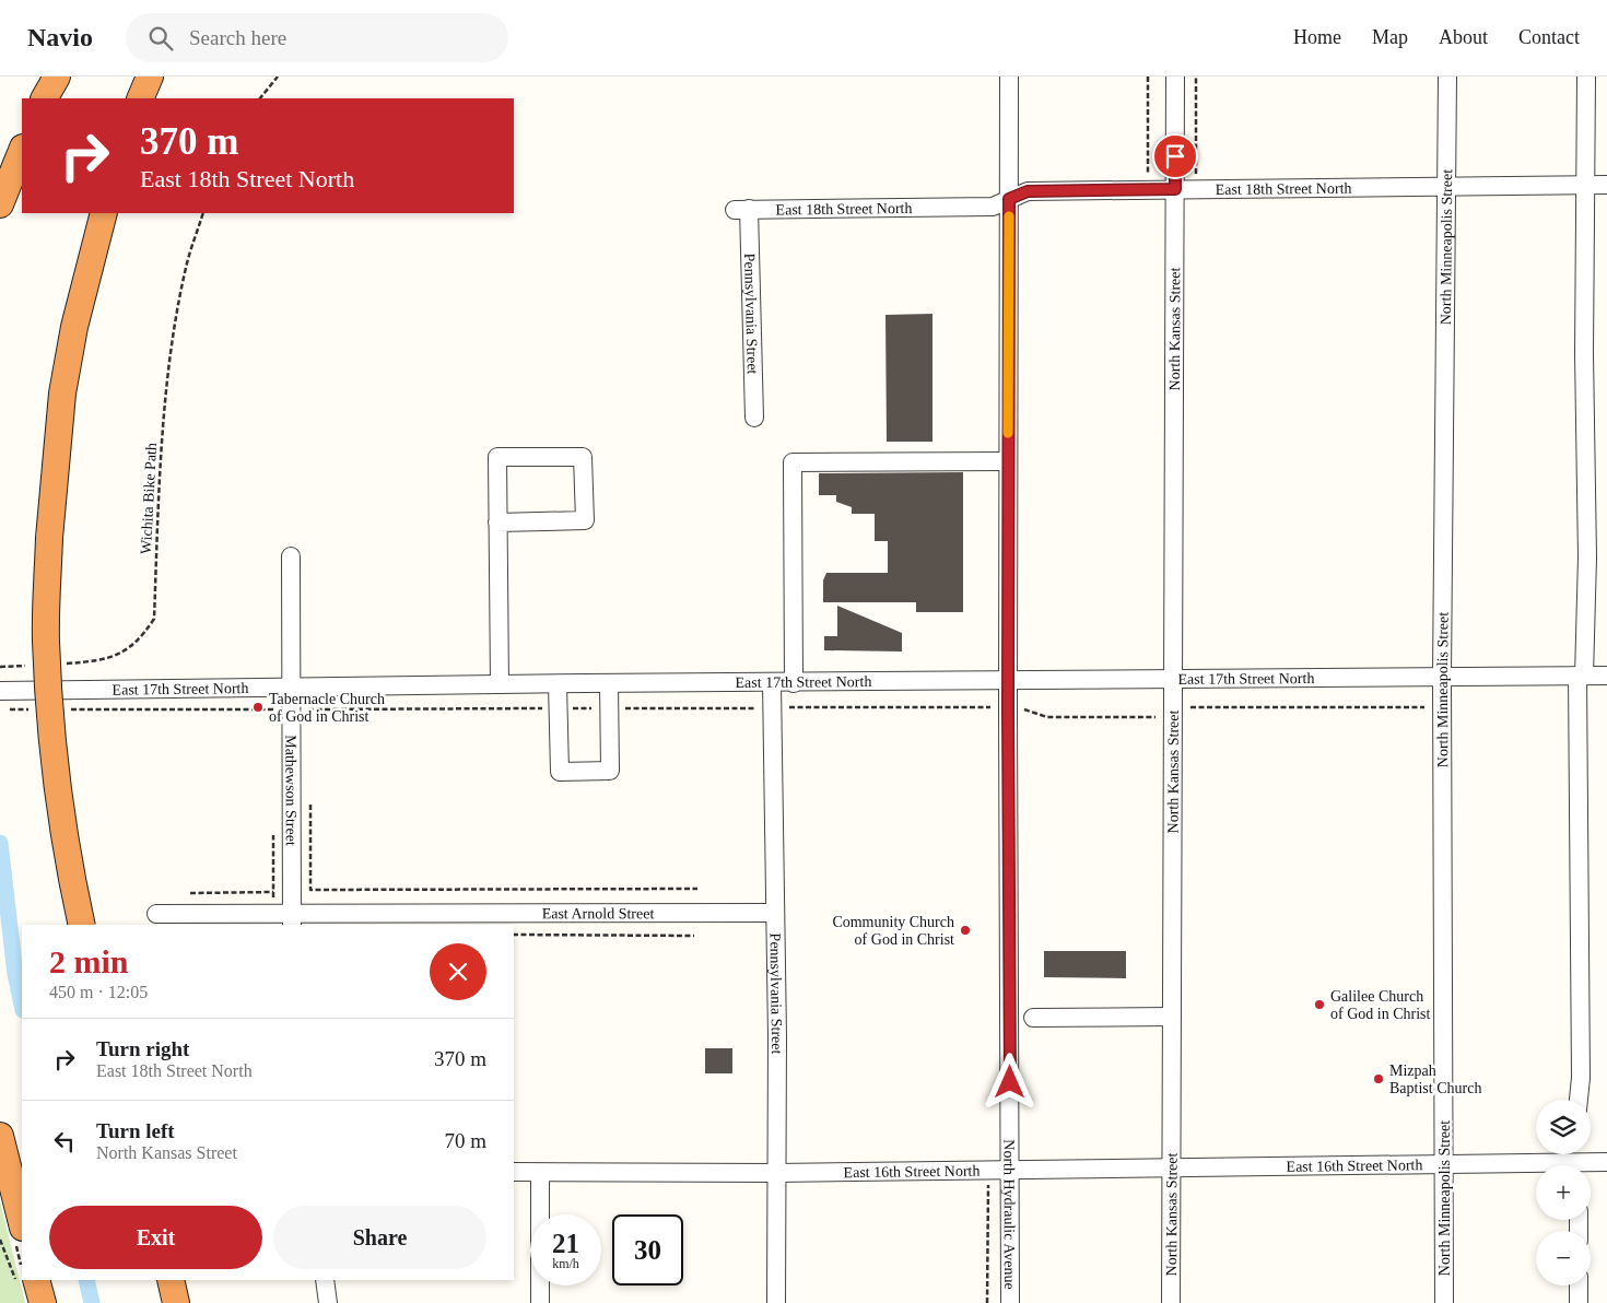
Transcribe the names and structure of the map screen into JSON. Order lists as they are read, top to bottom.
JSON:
{
  "streets": {
    "street": [
      "East 18th Street North",
      "North Minneapolis Street",
      "Pennsylvania Street",
      "North Kansas Street",
      "East 17th Street North",
      "Mathewson Street",
      "East Arnold Street",
      "East 16th Street North",
      "North Hydraulic Avenue"
    ],
    "path": ["Wichita Bike Path"]
  },
  "crossings": [
    ["East 18th Street North", "North Minneapolis Street"],
    ["East 18th Street North", "Pennsylvania Street"],
    ["East 18th Street North", "North Kansas Street"],
    ["East 18th Street North", "North Hydraulic Avenue"],
    ["North Minneapolis Street", "East 17th Street North"],
    ["North Minneapolis Street", "East 16th Street North"],
    ["Pennsylvania Street", "East 17th Street North"],
    ["Pennsylvania Street", "East Arnold Street"],
    ["Pennsylvania Street", "East 16th Street North"],
    ["North Kansas Street", "East 17th Street North"],
    ["North Kansas Street", "East 16th Street North"],
    ["East 17th Street North", "Mathewson Street"],
    ["East 17th Street North", "North Hydraulic Avenue"],
    ["Mathewson Street", "East Arnold Street"],
    ["East 16th Street North", "North Hydraulic Avenue"]
  ],
  "places": [
    "Tabernacle Church of God in Christ",
    "Community Church of God in Christ",
    "Galilee Church of God in Christ",
    "Mizpah Baptist Church"
  ],
  "page": {
    "header": "Navio",
    "search": "Search here",
    "nav": [
      "Home",
      "Map",
      "About",
      "Contact"
    ],
    "turn": ["370 m", "East 18th Street North"],
    "heading": ["2 min", "450 m · 12:05"],
    "list": [
      {
        "name": "Turn right",
        "note": "East 18th Street North",
        "value": "370 m"
      },
      {
        "name": "Turn left",
        "note": "North Kansas Street",
        "value": "70 m"
      }
    ],
    "map_buttons": ["+", "−"],
    "buttons": ["Exit", "Share"],
    "speed": "21 km/h",
    "limit": "30"
  }
}
